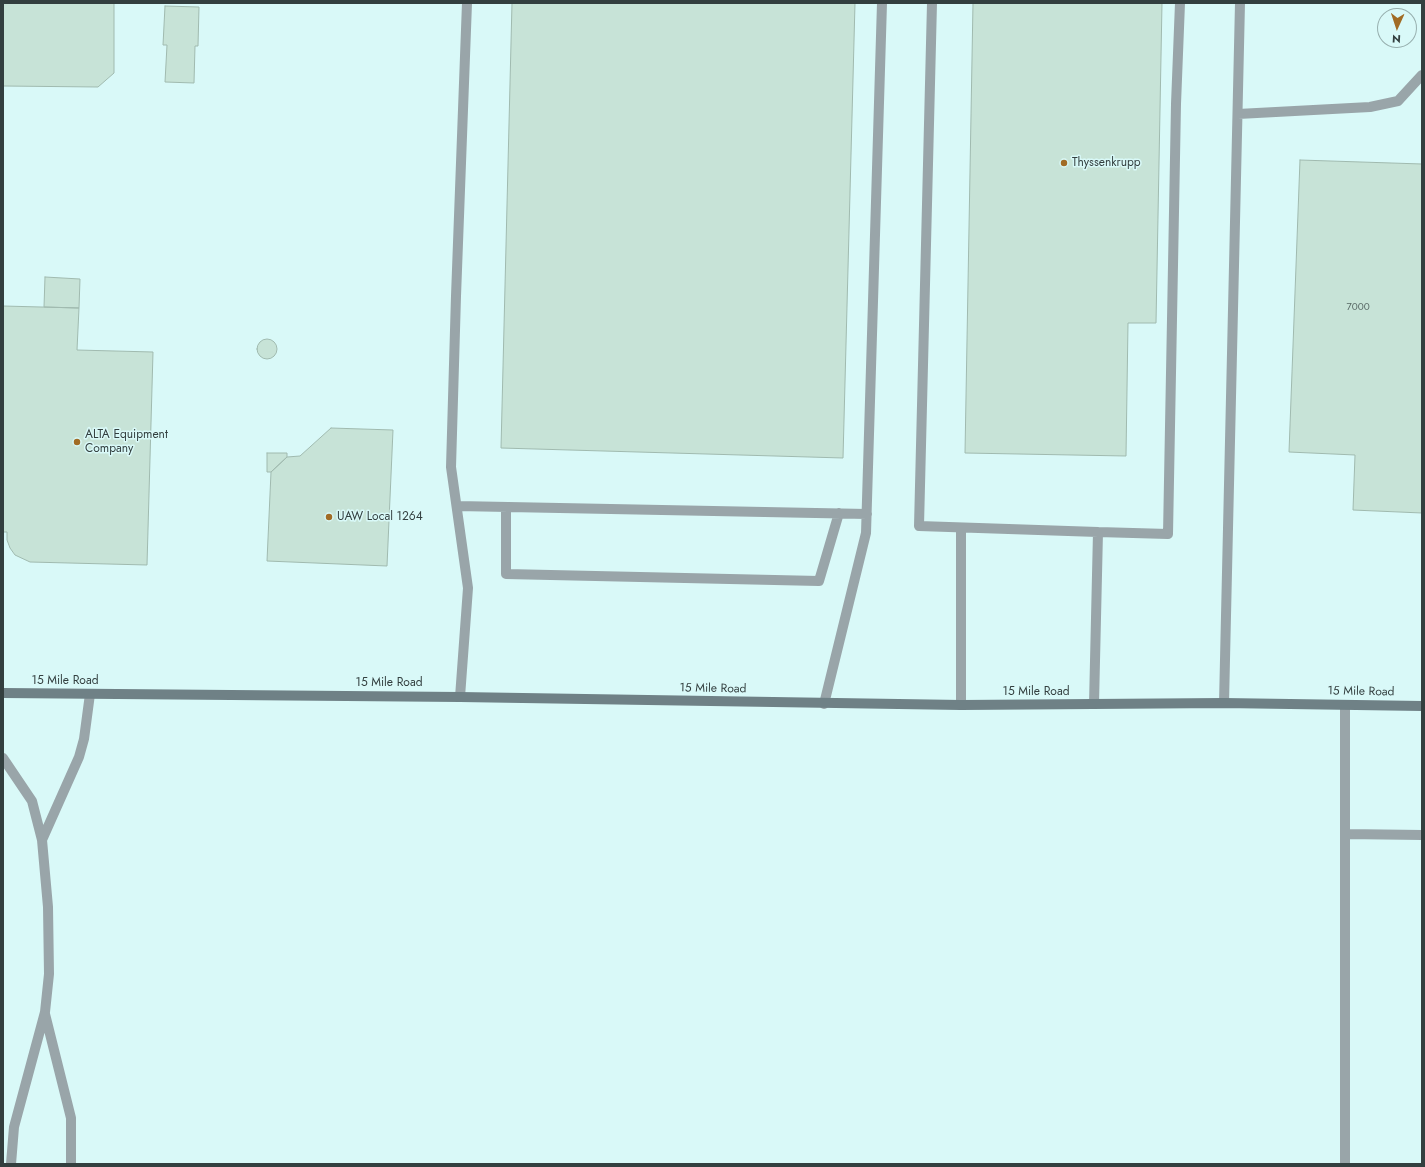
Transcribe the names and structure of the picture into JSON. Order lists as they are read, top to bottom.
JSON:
{
  "streets": {
    "main road": ["15 Mile Road"]
  },
  "places": ["Thyssenkrupp", "ALTA Equipment Company", "UAW Local 1264"],
  "house_numbers": ["7000"],
  "north": "bottom"
}
